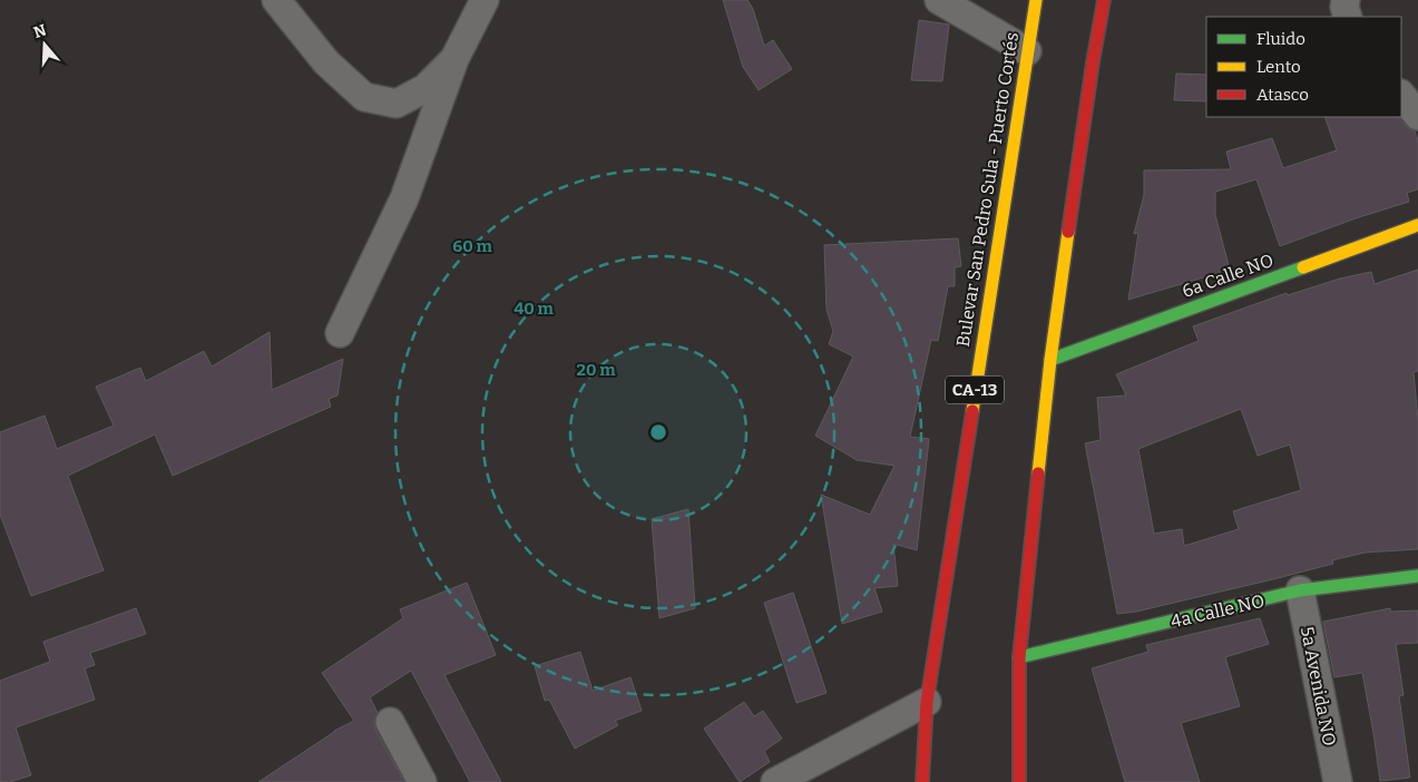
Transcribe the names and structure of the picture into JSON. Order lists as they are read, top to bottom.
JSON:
{
  "streets": {
    "main road": [
      "Bulevar San Pedro Sula - Puerto Cortés",
      "6a Calle NO",
      "CA-13",
      "4a Calle NO"
    ],
    "street": ["5a Avenida NO"]
  },
  "crossings": [
    ["4a Calle NO", "5a Avenida NO"]
  ],
  "legend": ["Fluido", "Lento", "Atasco"],
  "north": "top",
  "rings": ["60 m", "40 m", "20 m"]
}
